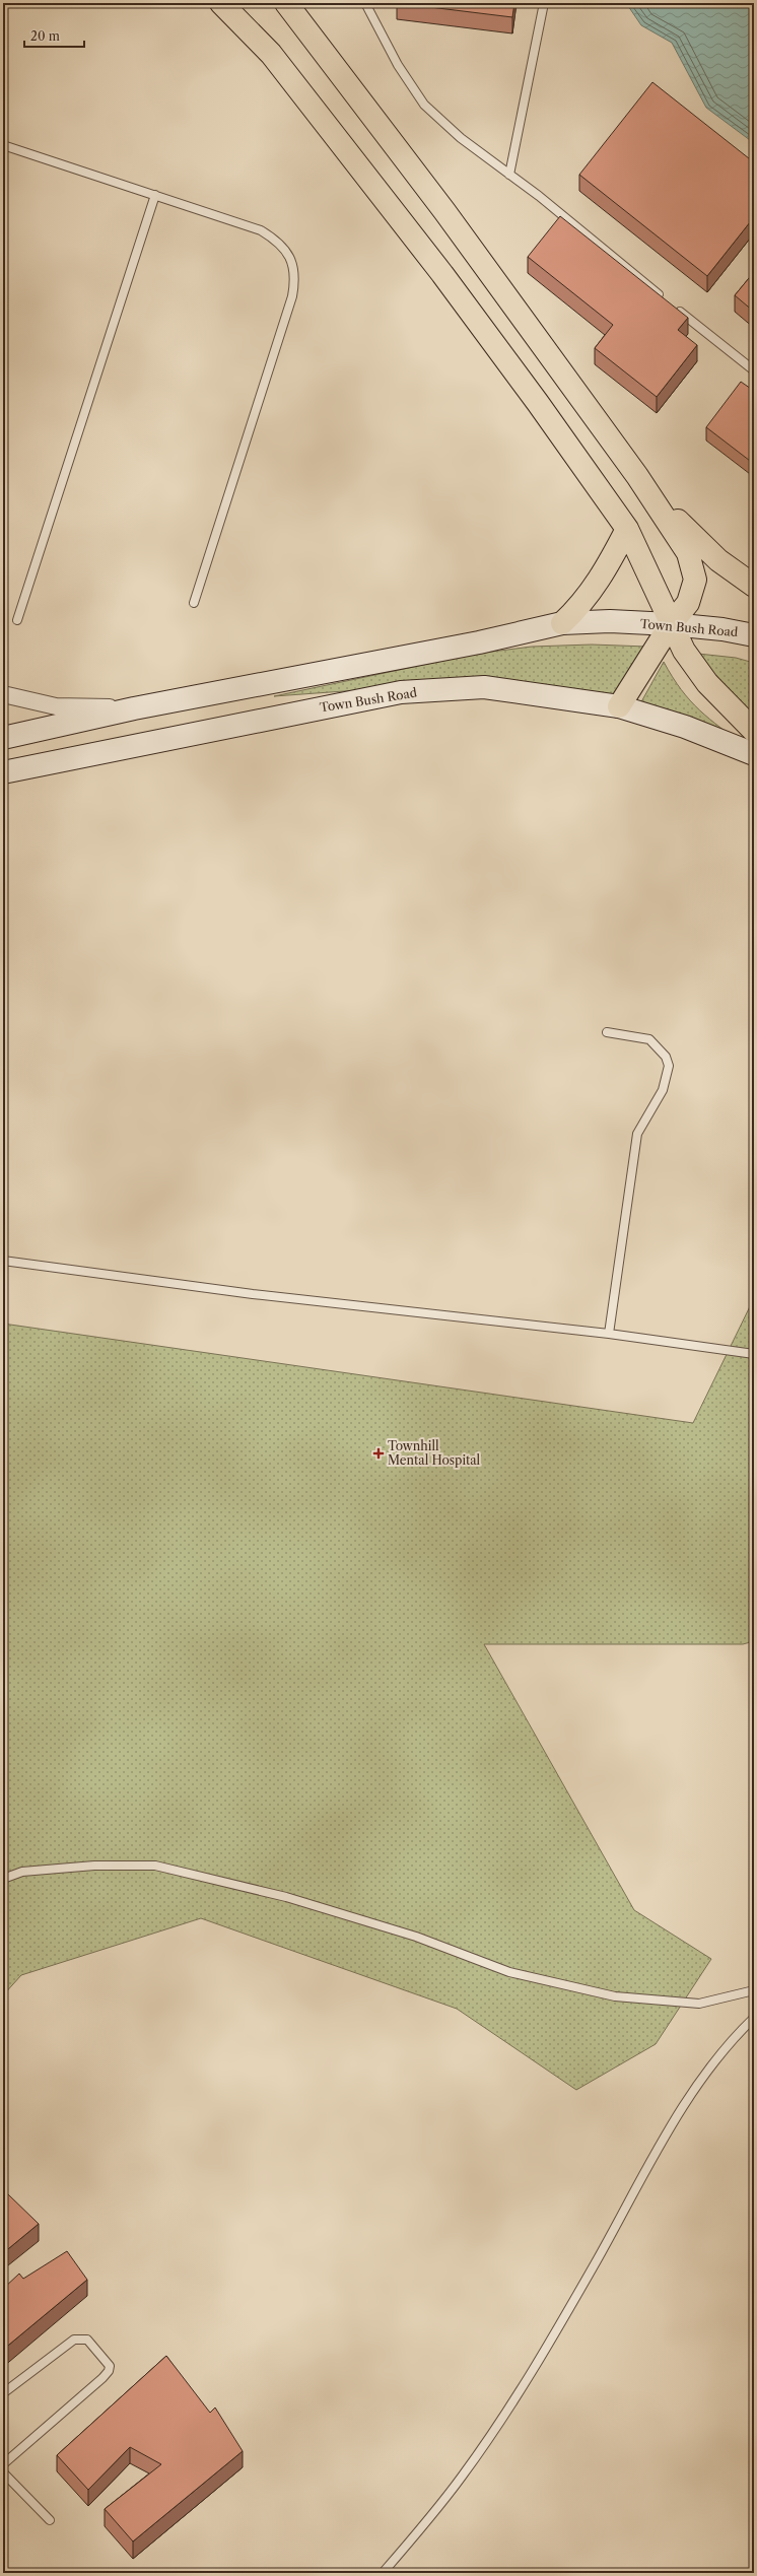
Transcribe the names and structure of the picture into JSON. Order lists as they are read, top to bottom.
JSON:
{
  "streets": {
    "street": ["Town Bush Road"]
  },
  "places": {
    "health": ["Townhill Mental Hospital"]
  },
  "scale_bar": "20 m"
}
